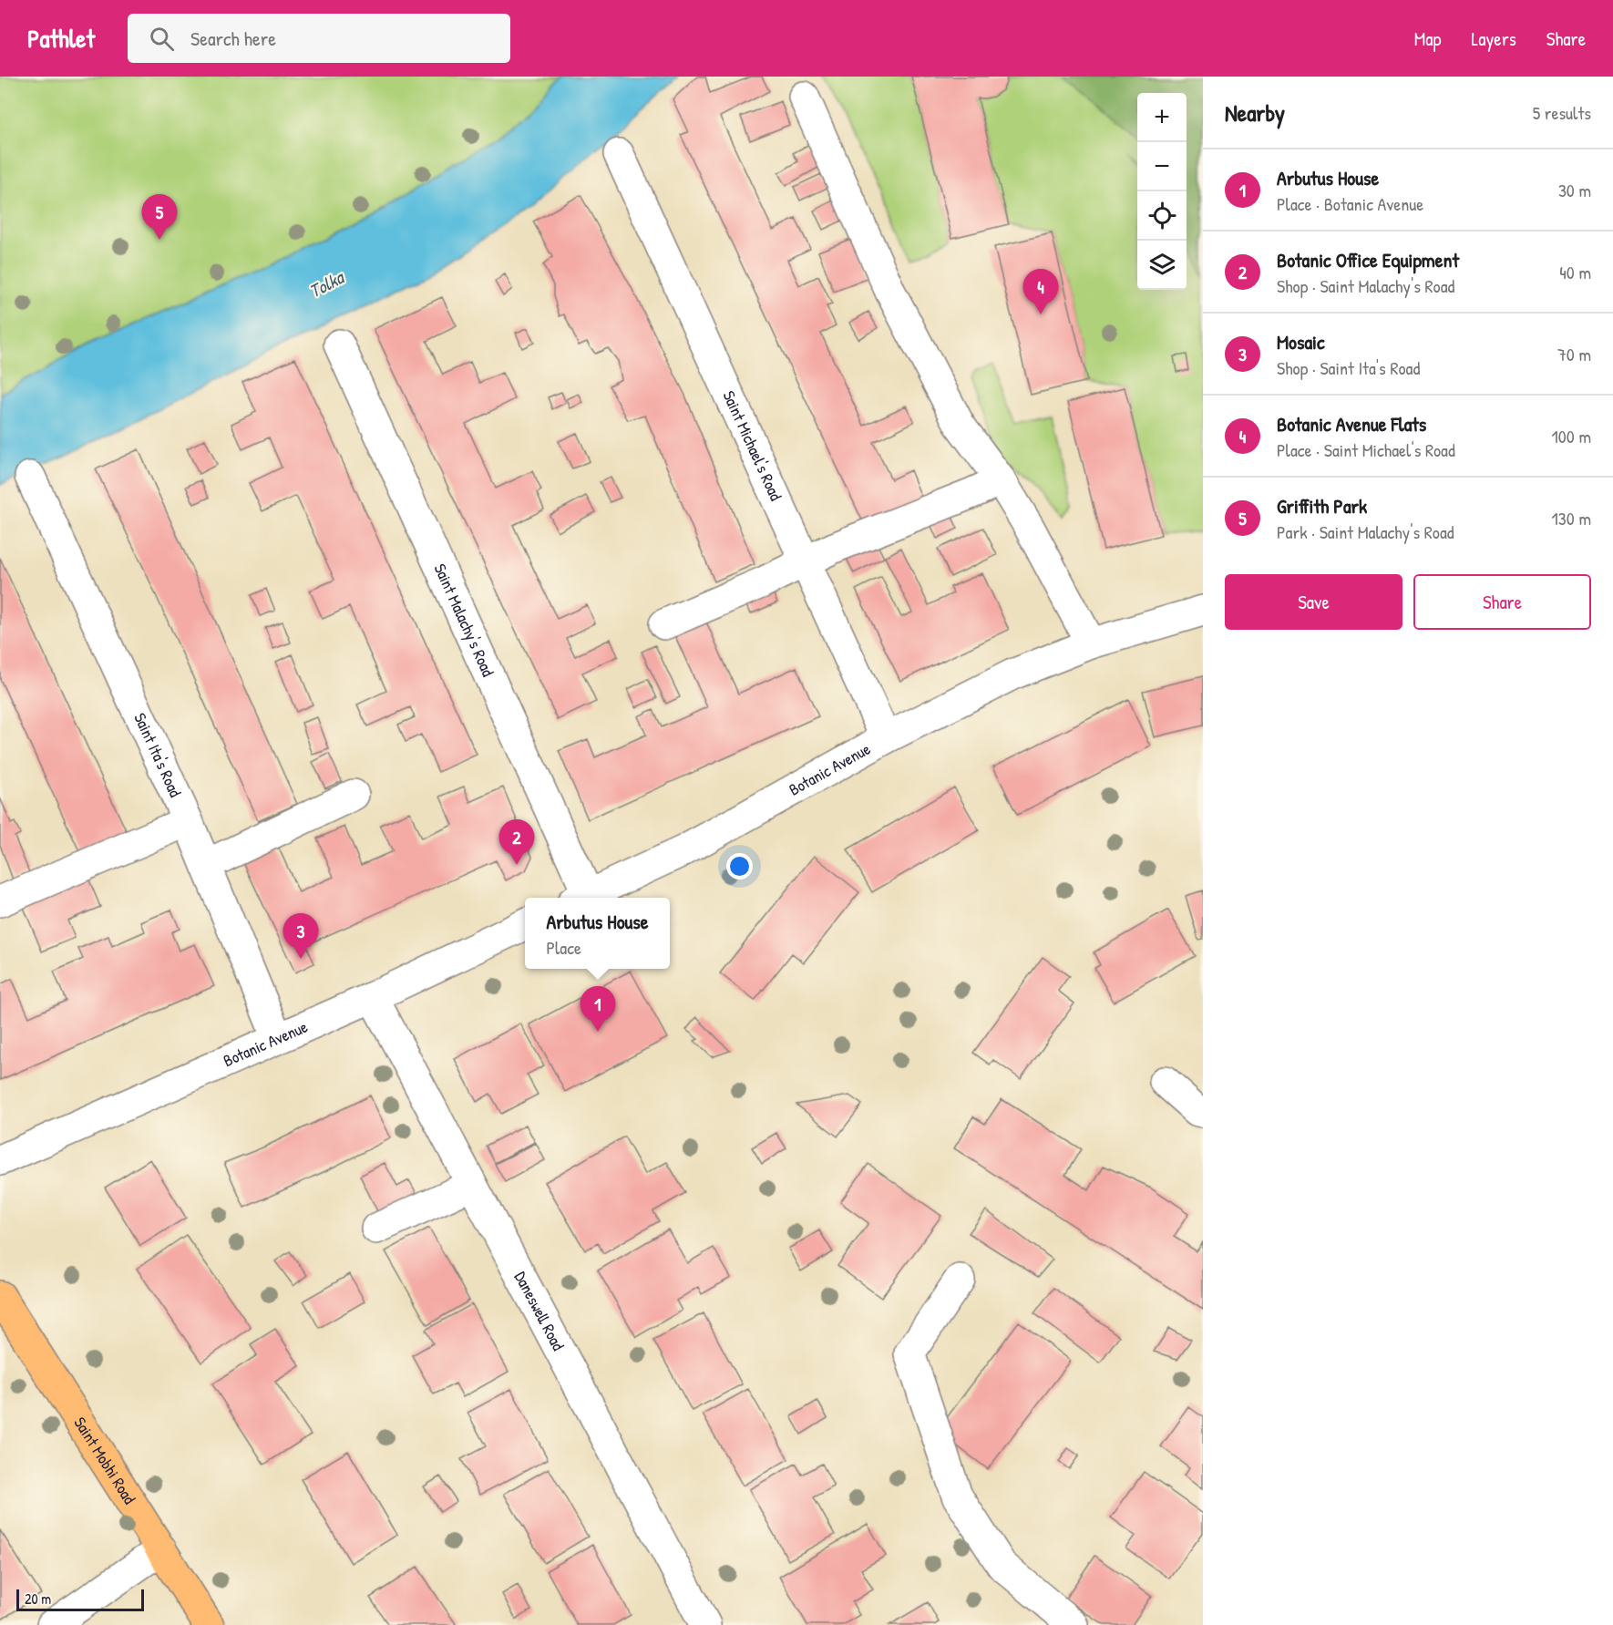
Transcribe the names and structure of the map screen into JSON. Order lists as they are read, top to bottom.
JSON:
{
  "streets": {
    "main road": ["Saint Mobhi Road"],
    "street": [
      "Saint Michael's Road",
      "Saint Malachy's Road",
      "Saint Ita's Road",
      "Botanic Avenue",
      "Daneswell Road"
    ]
  },
  "crossings": [
    ["Saint Michael's Road", "Botanic Avenue"],
    ["Saint Malachy's Road", "Botanic Avenue"],
    ["Saint Ita's Road", "Botanic Avenue"],
    ["Botanic Avenue", "Daneswell Road"]
  ],
  "water": ["Tolka"],
  "scale_bar": "20 m",
  "page": {
    "header": "Pathlet",
    "search": "Search here",
    "nav": ["Map", "Layers", "Share"],
    "heading": ["Nearby", "5 results"],
    "map_buttons": ["+", "−"],
    "list": [
      {
        "mark": "1",
        "name": "Arbutus House",
        "note": "Place · Botanic Avenue",
        "value": "30 m"
      },
      {
        "mark": "2",
        "name": "Botanic Office Equipment",
        "note": "Shop · Saint Malachy's Road",
        "value": "40 m"
      },
      {
        "mark": "3",
        "name": "Mosaic",
        "note": "Shop · Saint Ita's Road",
        "value": "70 m"
      },
      {
        "mark": "4",
        "name": "Botanic Avenue Flats",
        "note": "Place · Saint Michael's Road",
        "value": "100 m"
      },
      {
        "mark": "5",
        "name": "Griffith Park",
        "note": "Park · Saint Malachy's Road",
        "value": "130 m"
      }
    ],
    "pins": [
      "5",
      "4",
      "2",
      "3",
      "1"
    ],
    "buttons": ["Save", "Share"],
    "popup": ["Arbutus House", "Place"],
    "scale": "20 m"
  }
}
